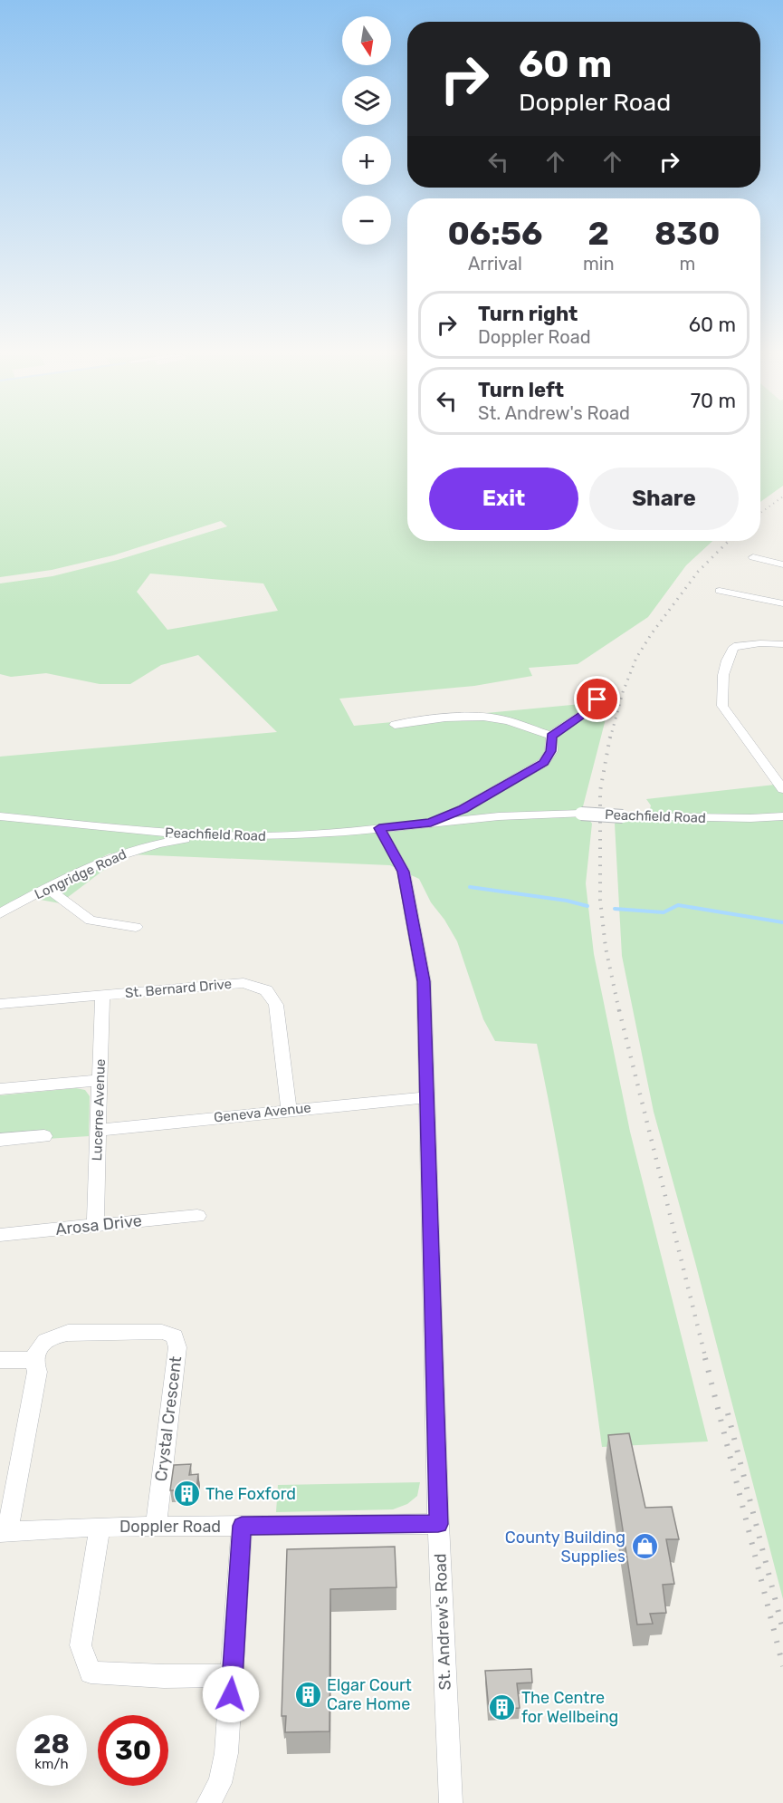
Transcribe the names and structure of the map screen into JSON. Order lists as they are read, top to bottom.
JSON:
{
  "streets": {
    "street": [
      "Peachfield Road",
      "Longridge Road",
      "St. Bernard Drive",
      "Lucerne Avenue",
      "Geneva Avenue",
      "Arosa Drive",
      "Crystal Crescent",
      "Doppler Road",
      "St. Andrew's Road"
    ]
  },
  "crossings": [
    ["Peachfield Road", "Longridge Road"],
    ["Peachfield Road", "St. Andrew's Road"],
    ["St. Bernard Drive", "Lucerne Avenue"],
    ["St. Bernard Drive", "Geneva Avenue"],
    ["Lucerne Avenue", "Geneva Avenue"],
    ["Lucerne Avenue", "Arosa Drive"],
    ["Geneva Avenue", "St. Andrew's Road"],
    ["Crystal Crescent", "Doppler Road"],
    ["Doppler Road", "St. Andrew's Road"]
  ],
  "places": {
    "building": ["The Foxford", "Elgar Court Care Home", "The Centre for Wellbeing"],
    "shop": ["County Building Supplies"]
  },
  "north": "bottom",
  "page": {
    "map_buttons": ["+", "−"],
    "turn": ["60 m", "Doppler Road"],
    "eta": [
      "06:56",
      "Arrival",
      "2",
      "min",
      "830",
      "m"
    ],
    "list": [
      {
        "name": "Turn right",
        "note": "Doppler Road",
        "value": "60 m"
      },
      {
        "name": "Turn left",
        "note": "St. Andrew's Road",
        "value": "70 m"
      }
    ],
    "buttons": ["Exit", "Share"],
    "speed": "28 km/h",
    "limit": "30"
  }
}
